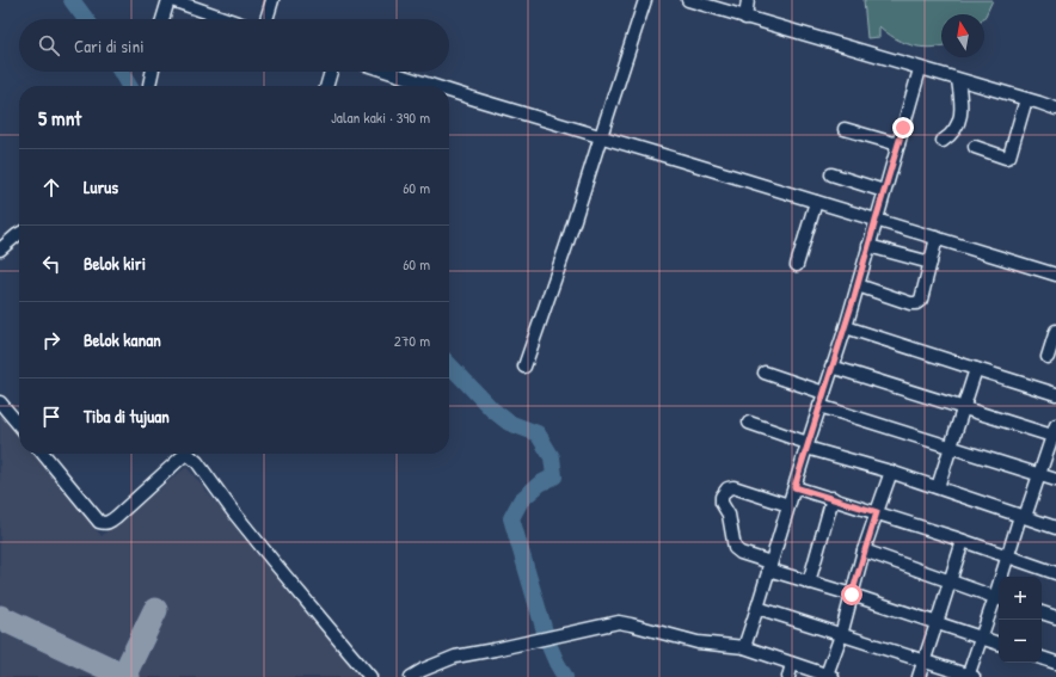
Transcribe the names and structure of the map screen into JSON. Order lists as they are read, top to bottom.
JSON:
{
  "north": "top",
  "page": {
    "search": "Cari di sini",
    "heading": ["5 mnt", "Jalan kaki · 390 m"],
    "list": [
      ["Lurus", "60 m"],
      ["Belok kiri", "60 m"],
      ["Belok kanan", "270 m"],
      "Tiba di tujuan"
    ],
    "map_buttons": ["+", "−"]
  }
}
